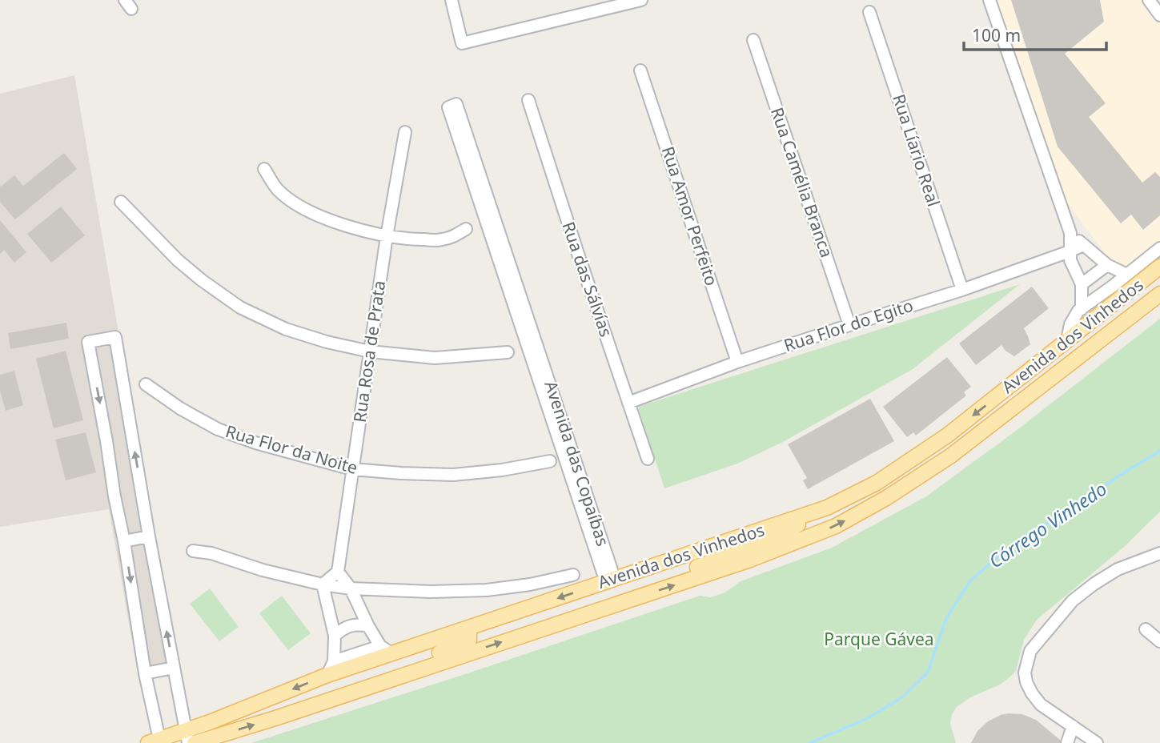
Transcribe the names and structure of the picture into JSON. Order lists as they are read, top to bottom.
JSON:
{
  "streets": {
    "main road": ["Avenida dos Vinhedos"],
    "street": [
      "Rua Líario Real",
      "Rua Camélia Branca",
      "Rua Amor Perfeito",
      "Rua das Sálvías",
      "Rua Flor do Egito",
      "Rua Rosa de Prata",
      "Rua Flor da Noite",
      "Avenida das Copaíbas"
    ]
  },
  "crossings": [
    ["Rua Líario Real", "Rua Flor do Egito"],
    ["Rua Camélia Branca", "Rua Flor do Egito"],
    ["Rua Amor Perfeito", "Rua Flor do Egito"],
    ["Rua das Sálvías", "Rua Flor do Egito"],
    ["Avenida dos Vinhedos", "Avenida das Copaíbas"],
    ["Rua Rosa de Prata", "Rua Flor da Noite"]
  ],
  "water": ["Córrego Vinhedo"],
  "parks": ["Parque Gávea"],
  "scale_bar": "100 m"
}
